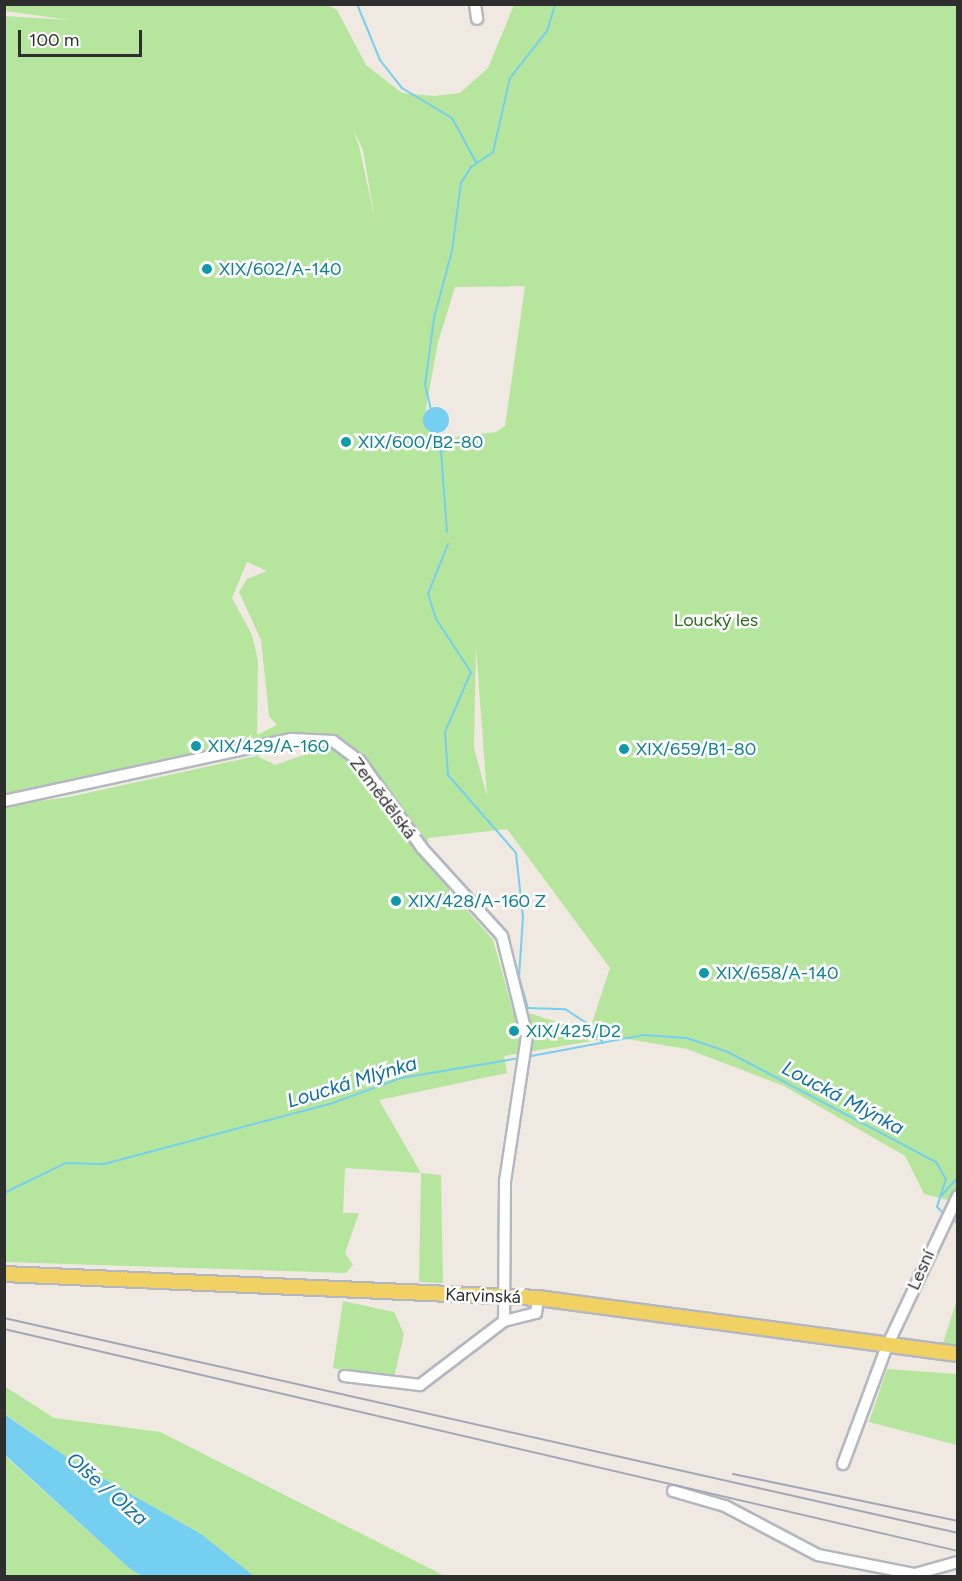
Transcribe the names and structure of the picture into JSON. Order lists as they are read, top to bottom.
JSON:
{
  "streets": {
    "main road": ["Karvinská"],
    "street": ["Zemědělská", "Lesní"]
  },
  "crossings": [
    ["Zemědělská", "Karvinská"],
    ["Lesní", "Karvinská"]
  ],
  "water": ["Loucká Mlýnka", "Olše / Olza"],
  "parks": ["Loucký les"],
  "places": [
    "XIX/602/A-140",
    "XIX/600/B2-80",
    "XIX/429/A-160",
    "XIX/659/B1-80",
    "XIX/428/A-160 Z",
    "XIX/658/A-140",
    "XIX/425/D2"
  ],
  "scale_bar": "100 m"
}
